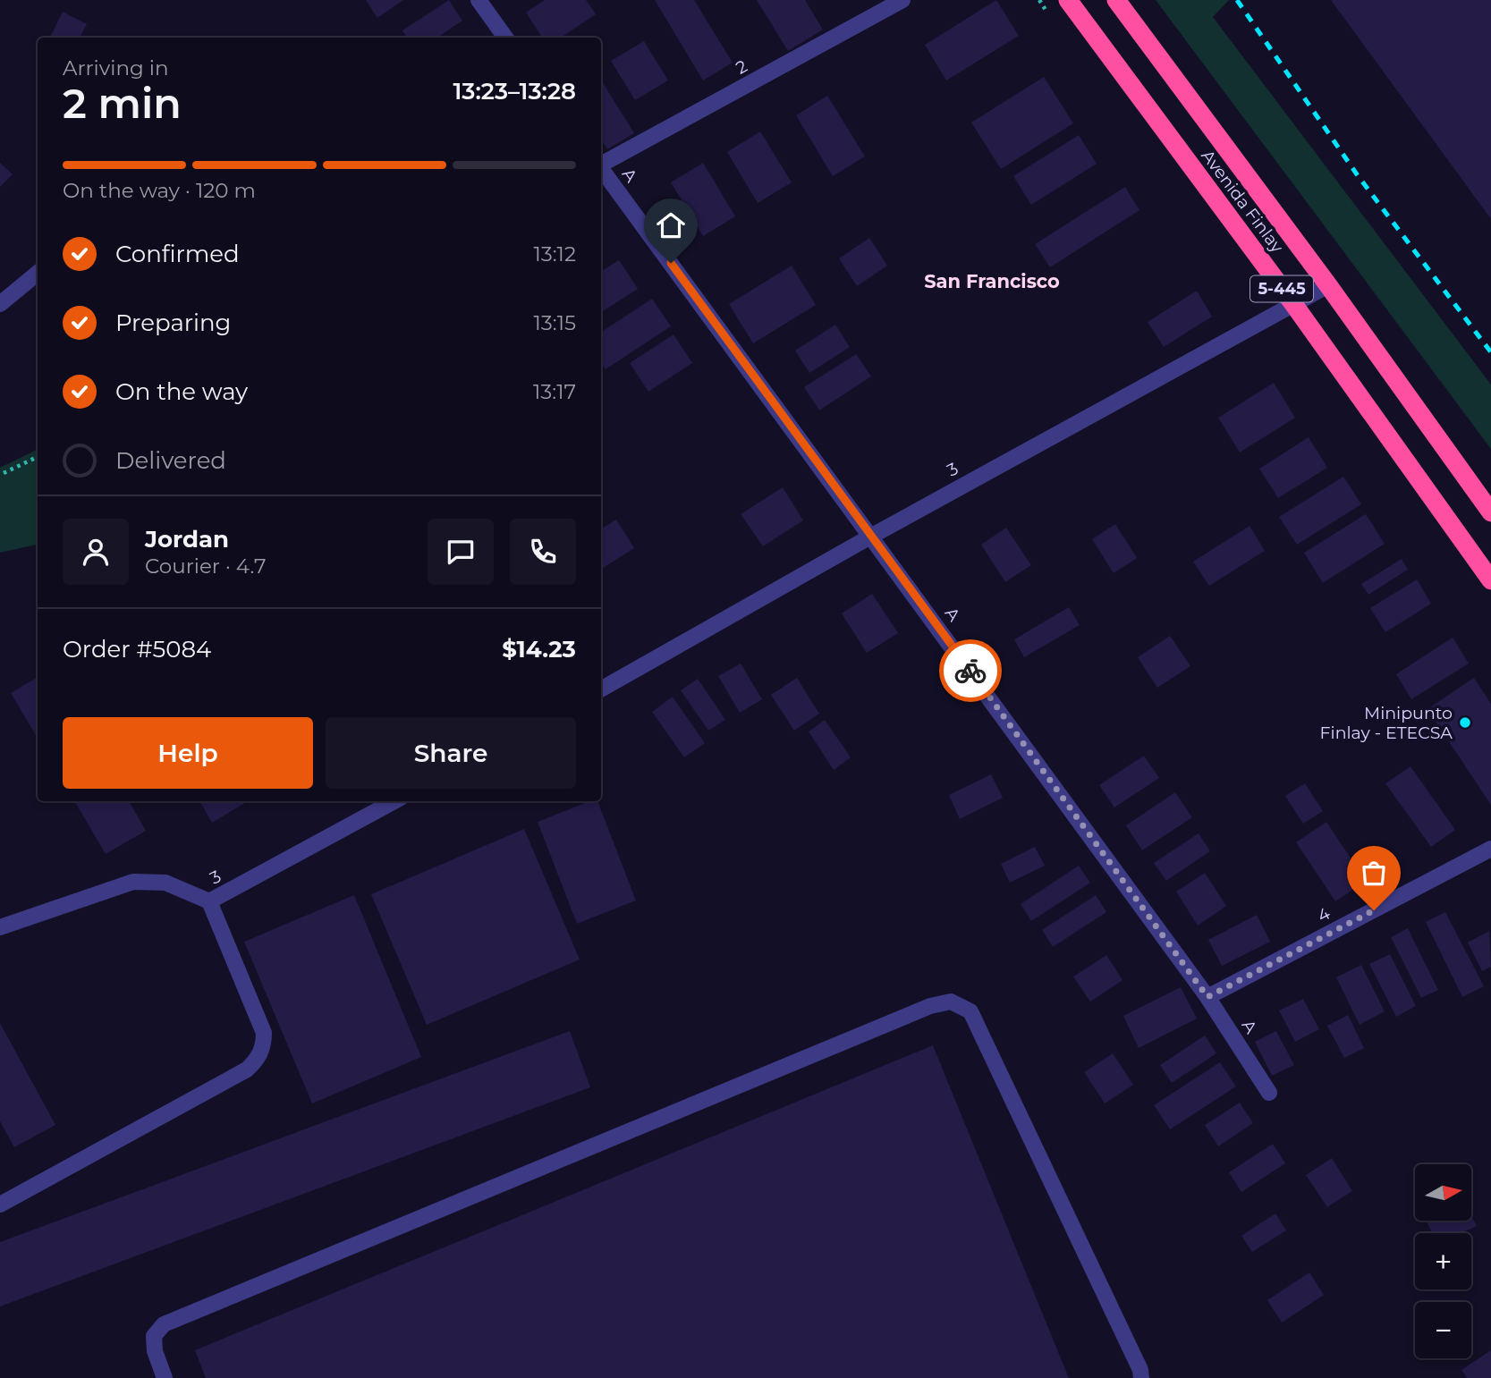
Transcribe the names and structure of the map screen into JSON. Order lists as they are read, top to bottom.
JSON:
{
  "streets": {
    "highway": ["Avenida Finlay", "5-445"],
    "street": [
      "2",
      "A",
      "3",
      "4"
    ]
  },
  "crossings": [
    ["A", "3"],
    ["A", "4"],
    ["Avenida Finlay", "3"]
  ],
  "districts": ["San Francisco"],
  "places": ["Minipunto Finlay - ETECSA"],
  "north": "right",
  "page": {
    "heading": ["2 min", "Arriving in", "13:23–13:28"],
    "panel": [
      "Jordan",
      "Courier · 4.7",
      "Order #5084",
      "$14.23"
    ],
    "bar": "On the way · 120 m",
    "list": [
      ["Confirmed", "13:12"],
      ["Preparing", "13:15"],
      ["On the way", "13:17"],
      "Delivered"
    ],
    "buttons": ["Help", "Share"],
    "map_buttons": ["+", "−"]
  }
}
